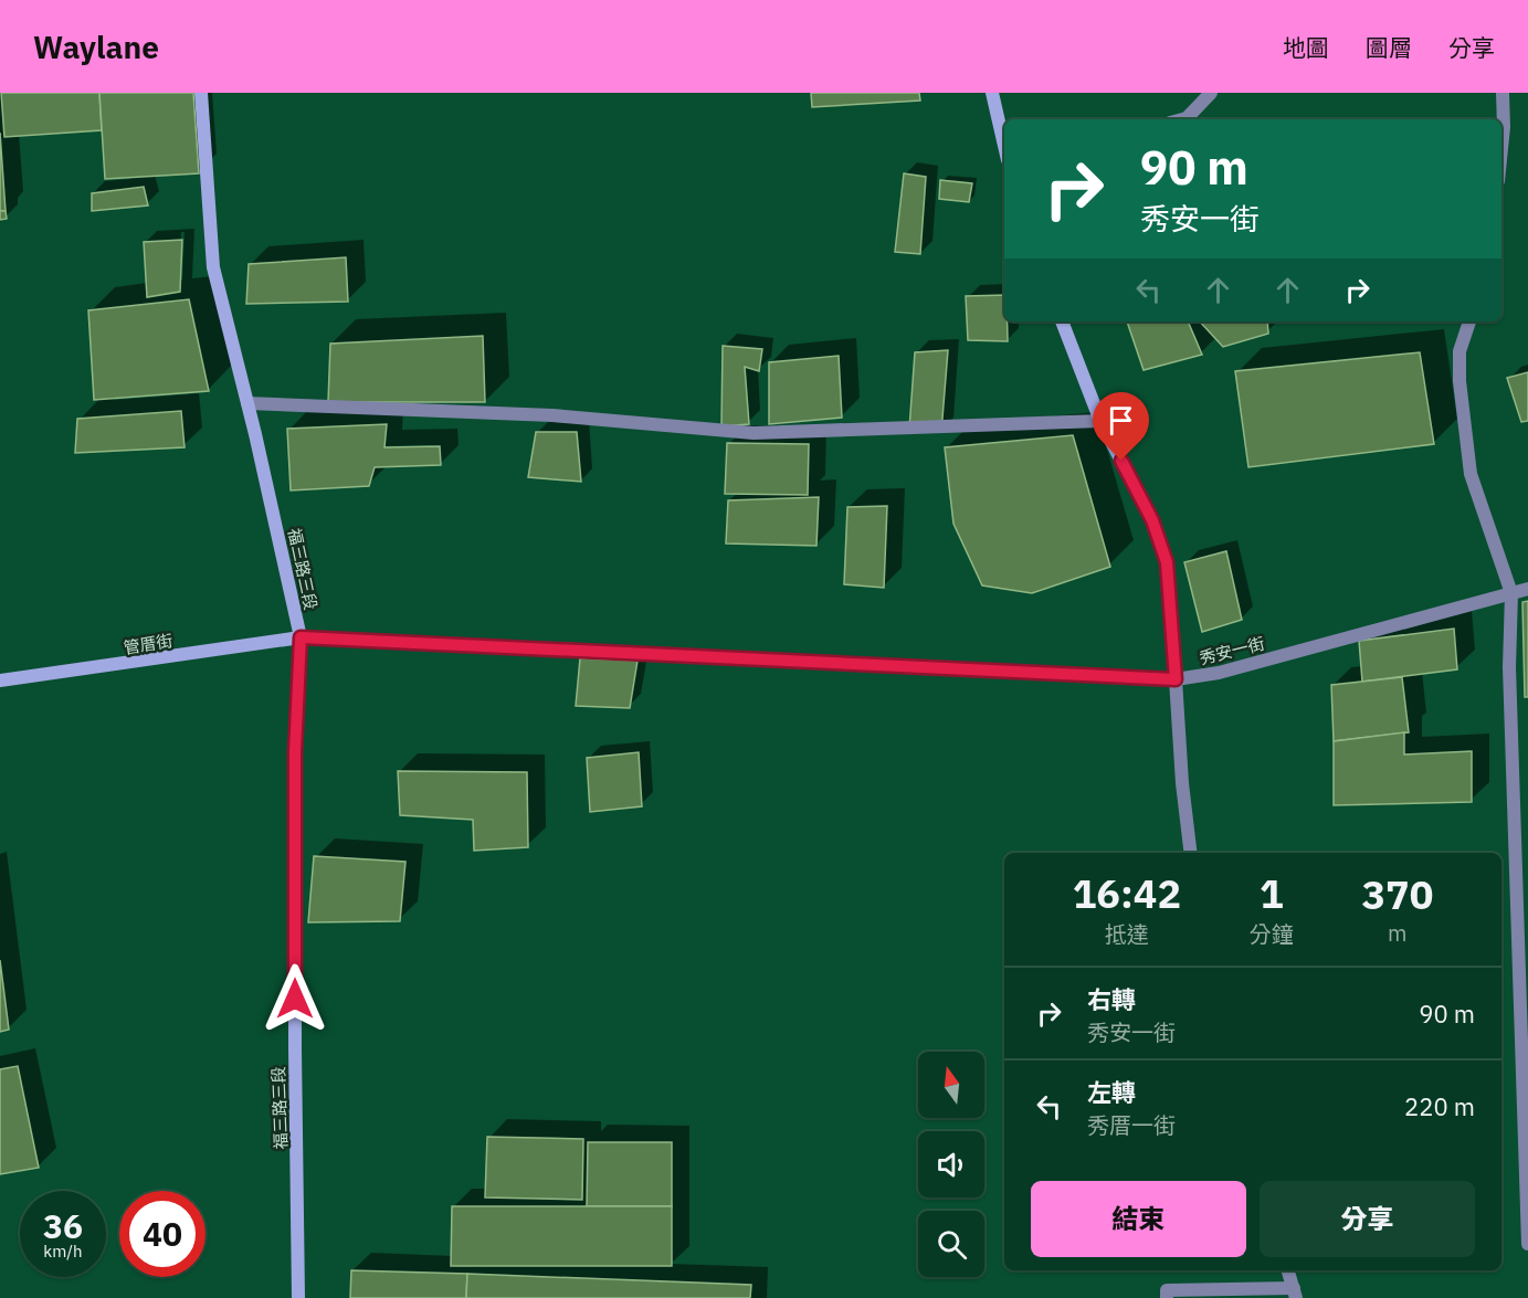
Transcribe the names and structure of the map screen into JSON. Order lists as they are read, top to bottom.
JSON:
{
  "streets": {
    "street": ["福三路三段", "管厝街", "秀安一街"]
  },
  "crossings": [
    ["福三路三段", "管厝街"],
    ["福三路三段", "秀安一街"],
    ["管厝街", "秀安一街"]
  ],
  "north": "top",
  "page": {
    "header": "Waylane",
    "nav": ["地圖", "圖層", "分享"],
    "turn": ["90 m", "秀安一街"],
    "eta": [
      "16:42",
      "抵達",
      "1",
      "分鐘",
      "370",
      "m"
    ],
    "list": [
      {
        "name": "右轉",
        "note": "秀安一街",
        "value": "90 m"
      },
      {
        "name": "左轉",
        "note": "秀厝一街",
        "value": "220 m"
      }
    ],
    "buttons": ["結束", "分享"],
    "speed": "36 km/h",
    "limit": "40"
  }
}
